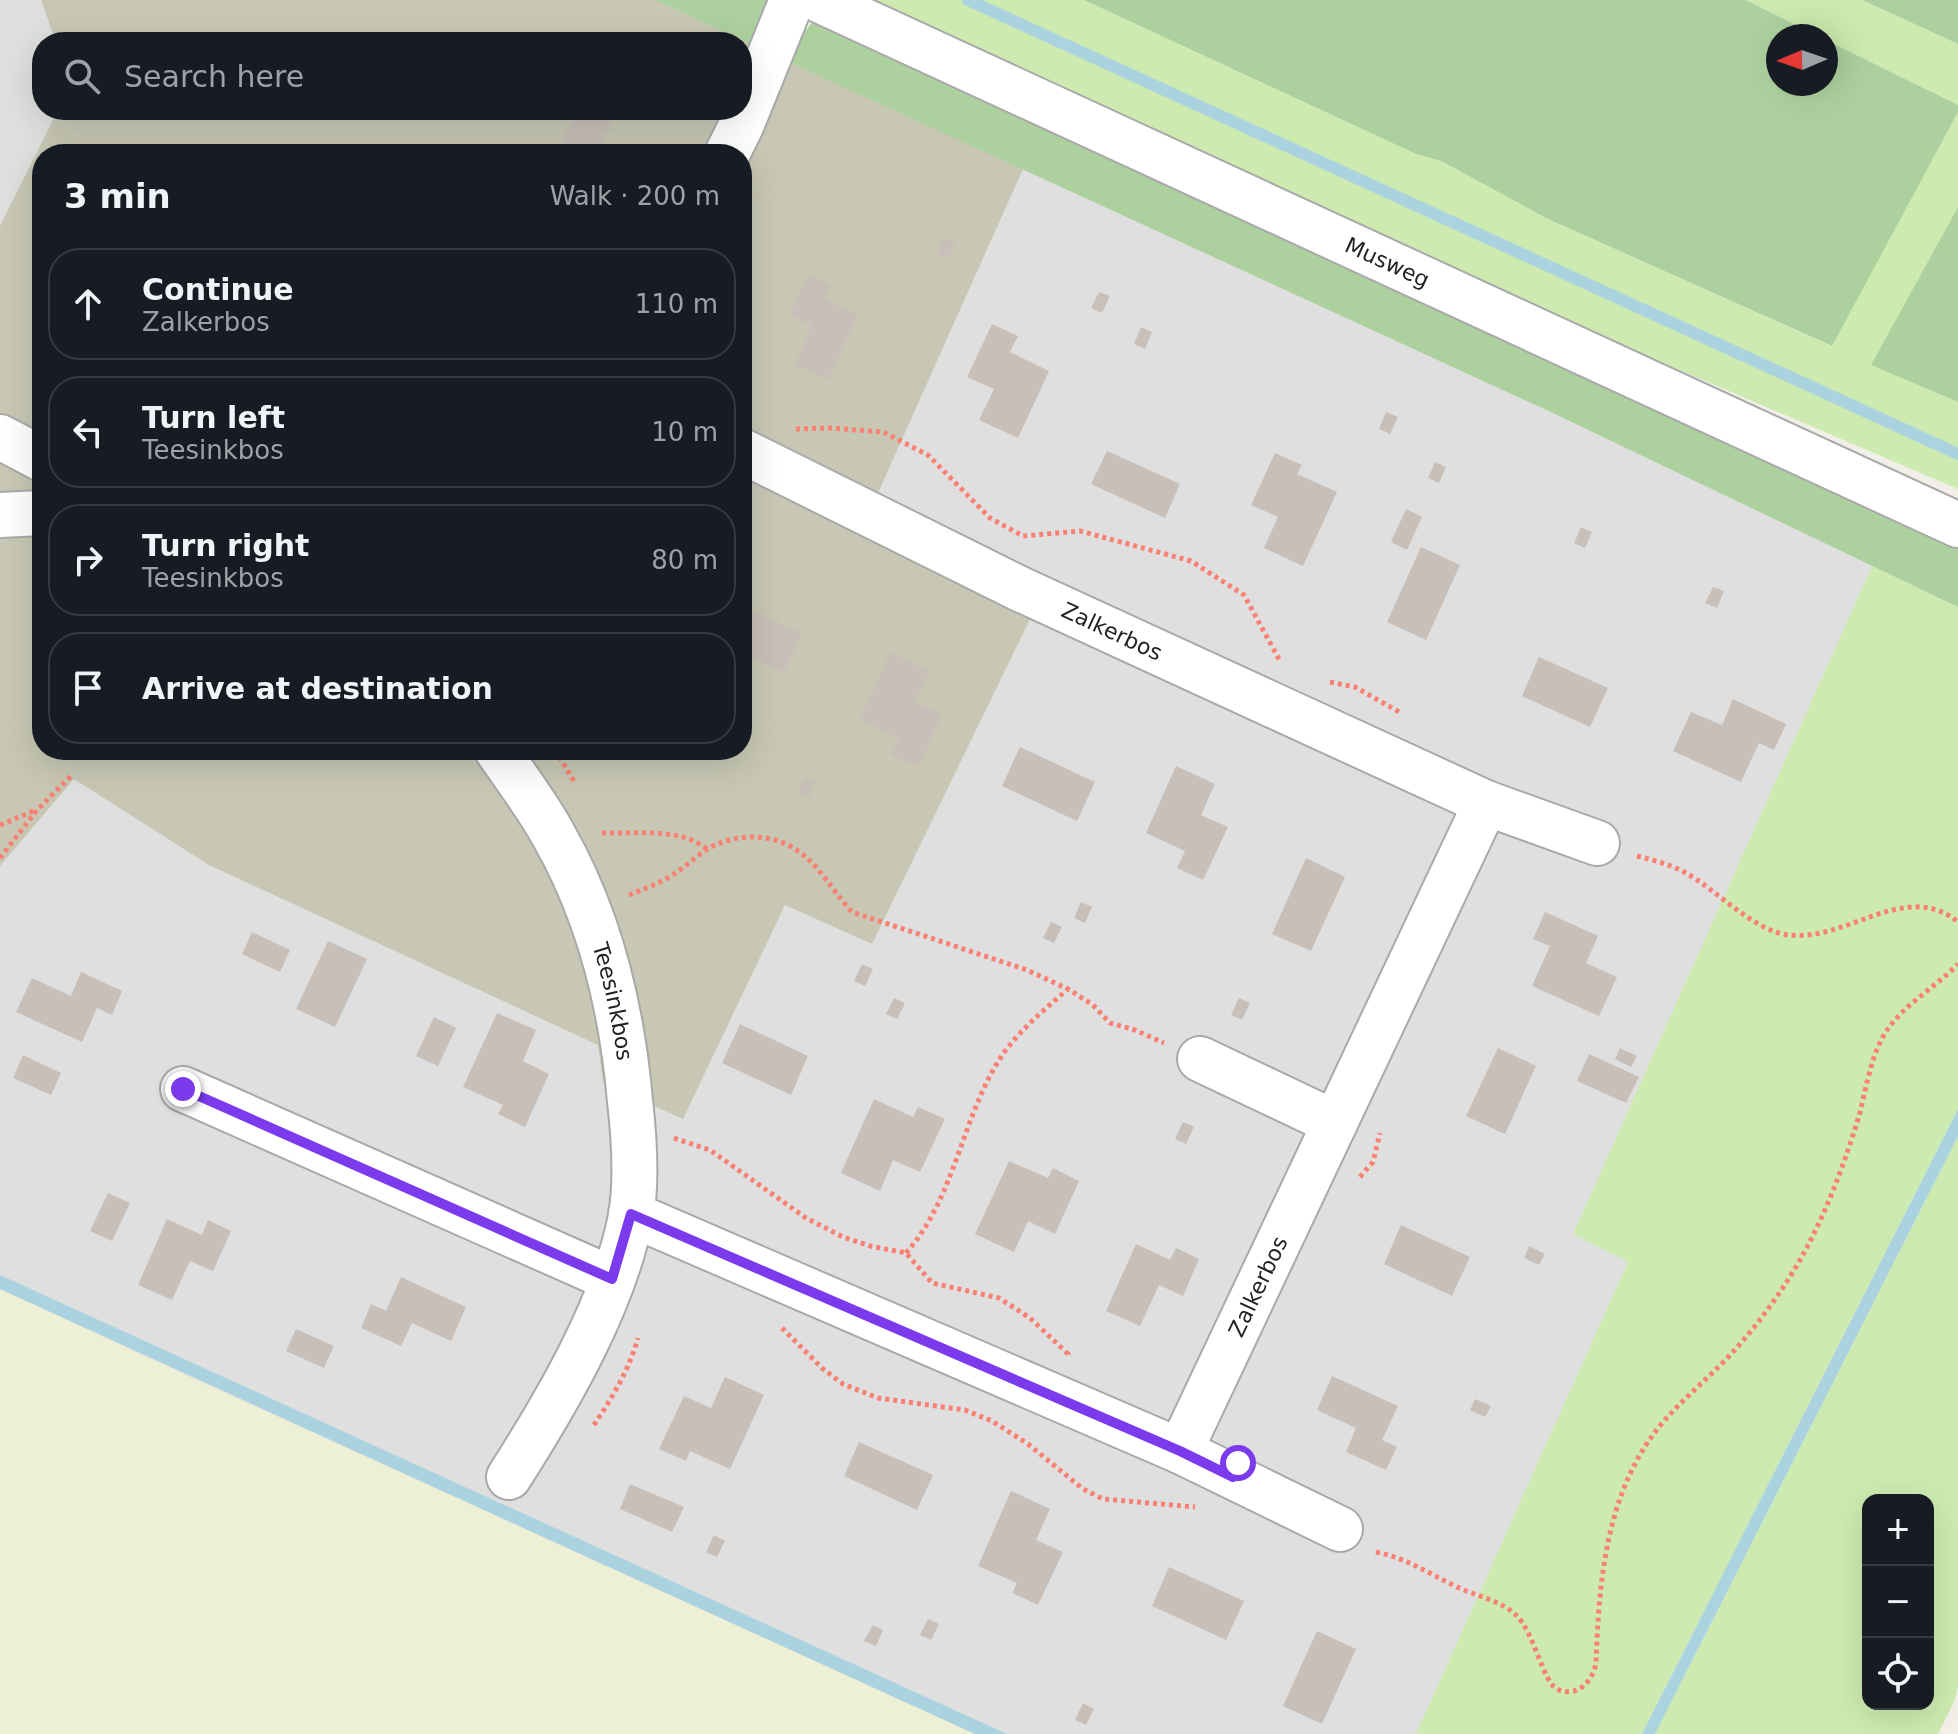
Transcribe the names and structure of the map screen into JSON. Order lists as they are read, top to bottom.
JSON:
{
  "streets": {
    "street": ["Musweg", "Zalkerbos", "Teesinkbos"]
  },
  "north": "left",
  "page": {
    "search": "Search here",
    "heading": ["3 min", "Walk · 200 m"],
    "list": [
      ["Continue", "Zalkerbos", "110 m"],
      ["Turn left", "Teesinkbos", "10 m"],
      ["Turn right", "Teesinkbos", "80 m"],
      "Arrive at destination"
    ],
    "map_buttons": ["+", "−"]
  }
}
